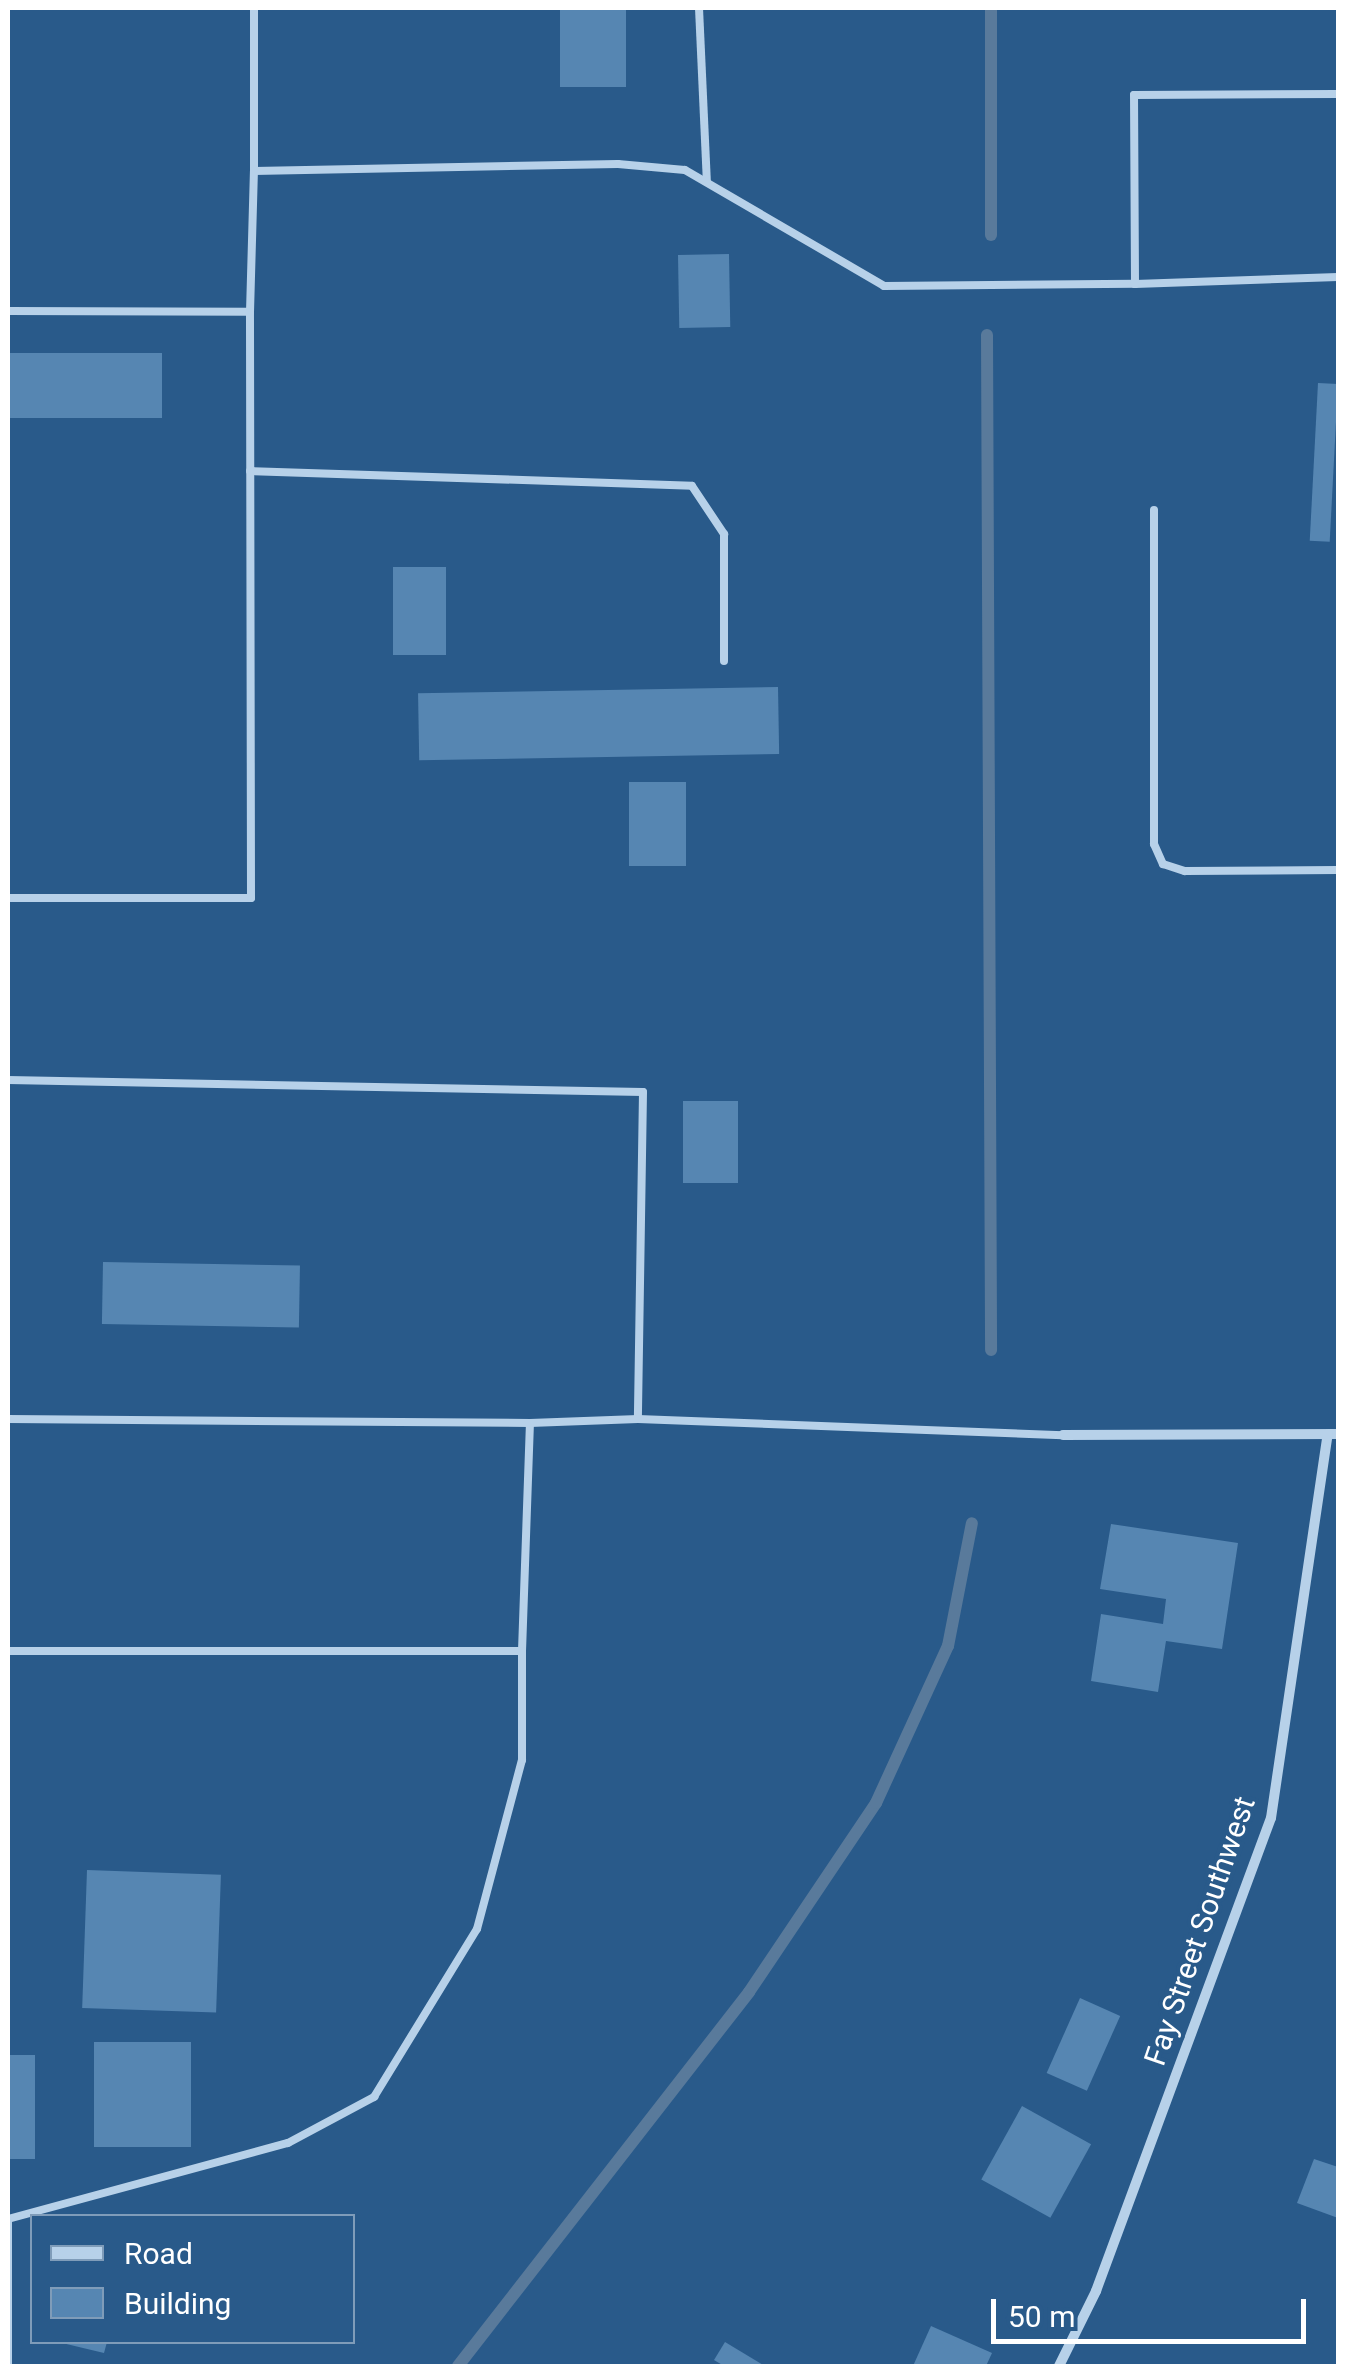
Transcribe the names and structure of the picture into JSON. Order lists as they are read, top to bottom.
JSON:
{
  "streets": {
    "street": ["Fay Street Southwest"]
  },
  "legend": ["Road", "Building"],
  "scale_bar": "50 m"
}
